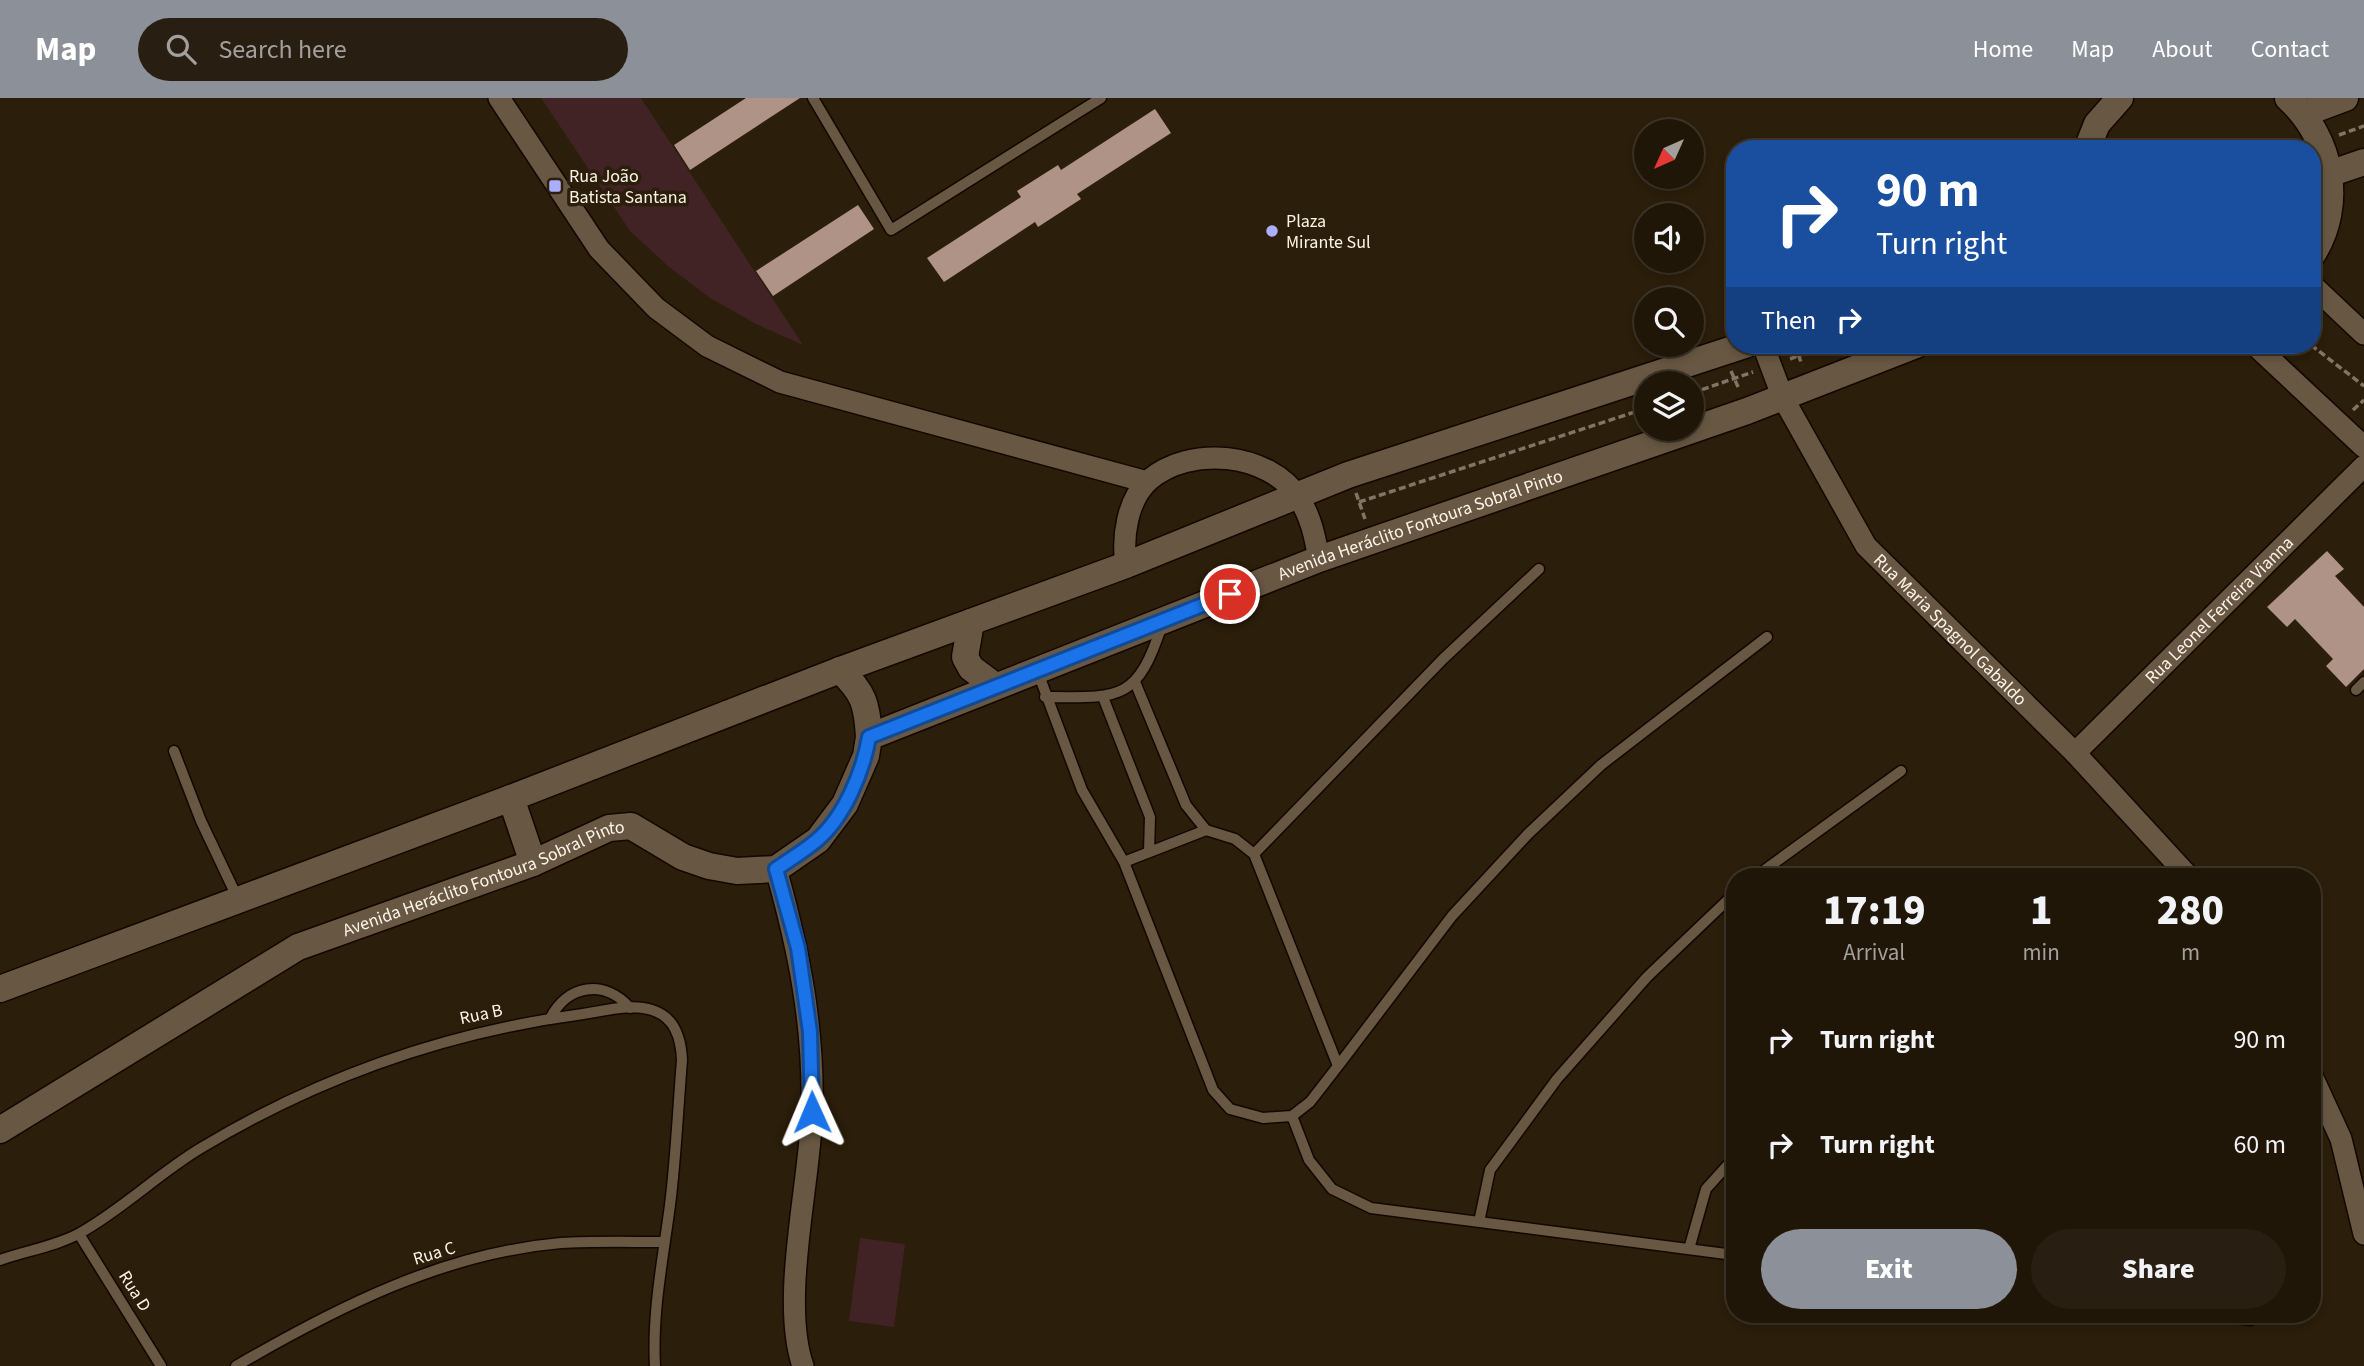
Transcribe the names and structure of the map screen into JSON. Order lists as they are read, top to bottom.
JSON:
{
  "streets": {
    "street": ["Avenida Heráclito Fontoura Sobral Pinto", "Rua Leonel Ferreira Vianna", "Rua Maria Spagnol Gabaldo"],
    "lane": ["Rua B", "Rua C", "Rua D"]
  },
  "crossings": [
    ["Avenida Heráclito Fontoura Sobral Pinto", "Rua Maria Spagnol Gabaldo"],
    ["Rua Leonel Ferreira Vianna", "Rua Maria Spagnol Gabaldo"],
    ["Rua B", "Rua C"],
    ["Rua B", "Rua D"]
  ],
  "places": {
    "transit": ["Rua João Batista Santana"],
    "other": ["Plaza Mirante Sul"]
  },
  "north": "bottom left",
  "page": {
    "header": "Map",
    "search": "Search here",
    "nav": [
      "Home",
      "Map",
      "About",
      "Contact"
    ],
    "turn": ["90 m", "Turn right"],
    "then": "Then",
    "eta": [
      "17:19",
      "Arrival",
      "1",
      "min",
      "280",
      "m"
    ],
    "list": [
      {
        "name": "Turn right",
        "value": "90 m"
      },
      {
        "name": "Turn right",
        "value": "60 m"
      }
    ],
    "buttons": ["Exit", "Share"]
  }
}
